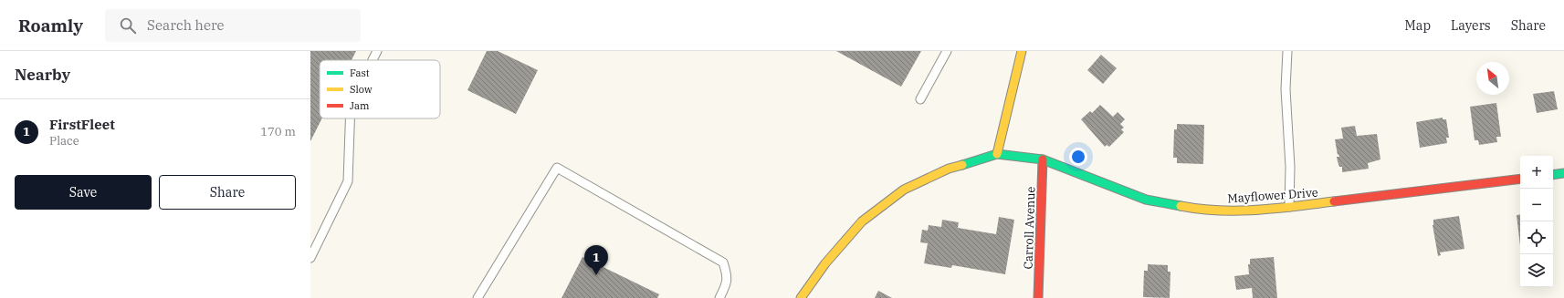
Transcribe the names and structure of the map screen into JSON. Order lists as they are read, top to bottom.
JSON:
{
  "streets": {
    "street": ["Mayflower Drive", "Carroll Avenue"]
  },
  "crossings": [
    ["Mayflower Drive", "Carroll Avenue"]
  ],
  "legend": ["Fast", "Slow", "Jam"],
  "north": "top left",
  "page": {
    "header": "Roamly",
    "search": "Search here",
    "nav": ["Map", "Layers", "Share"],
    "heading": "Nearby",
    "list": [
      {
        "mark": "1",
        "name": "FirstFleet",
        "note": "Place",
        "value": "170 m"
      }
    ],
    "map_buttons": ["+", "−"],
    "buttons": ["Save", "Share"],
    "pins": "1"
  }
}
